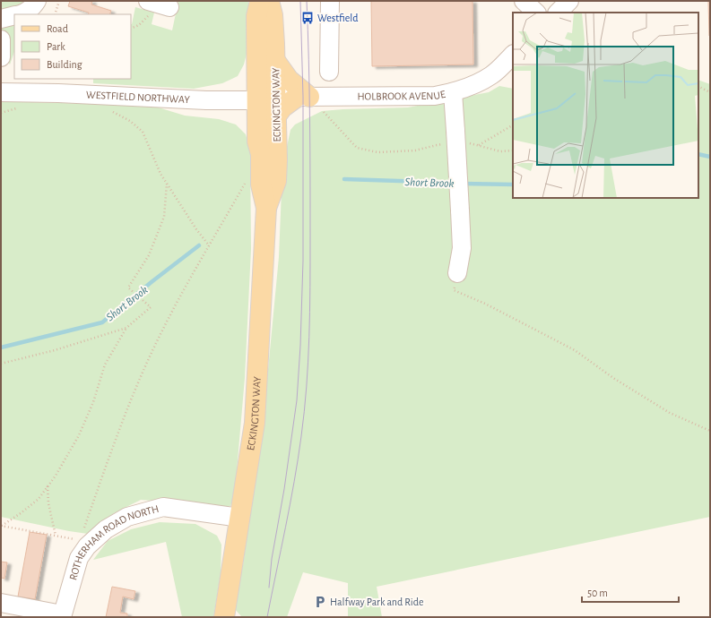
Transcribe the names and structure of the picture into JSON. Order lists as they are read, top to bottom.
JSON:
{
  "streets": {
    "main road": ["ECKINGTON WAY"],
    "street": ["HOLBROOK AVENUE", "WESTFIELD NORTHWAY", "ROTHERHAM ROAD NORTH"]
  },
  "crossings": [
    ["WESTFIELD NORTHWAY", "ECKINGTON WAY"],
    ["ECKINGTON WAY", "ROTHERHAM ROAD NORTH"]
  ],
  "water": ["Short Brook"],
  "places": {
    "bus stop": ["Westfield"],
    "parking": ["Halfway Park and Ride"]
  },
  "legend": ["Road", "Park", "Building"],
  "scale_bar": "50 m"
}
